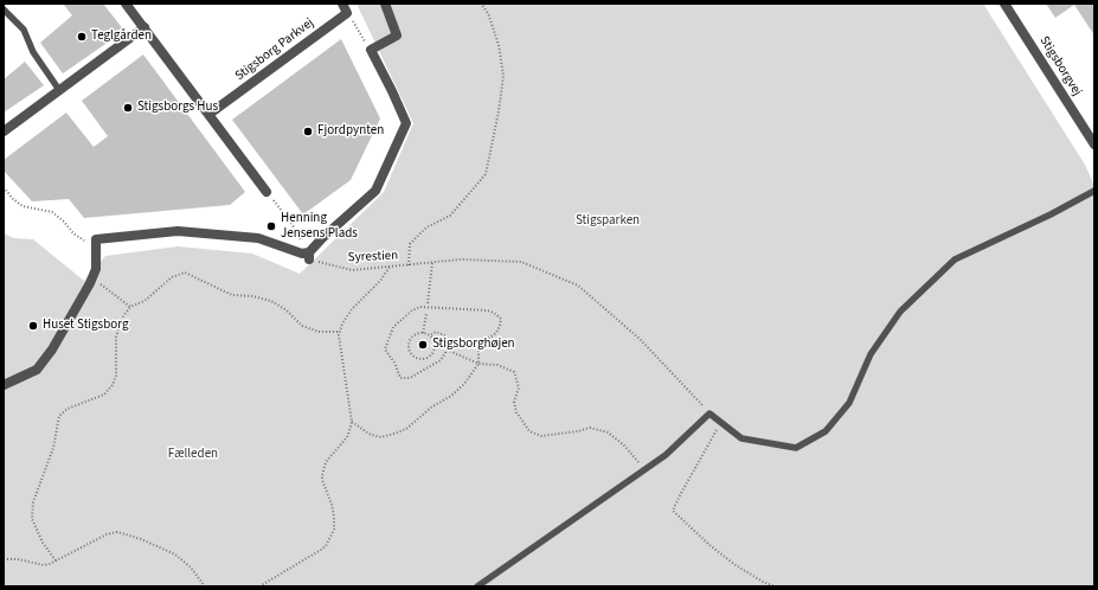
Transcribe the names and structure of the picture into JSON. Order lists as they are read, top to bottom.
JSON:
{
  "streets": {
    "street": ["Stigsborg Parkvej", "Stigsborgvej"],
    "path": ["Syrestien"]
  },
  "parks": ["Stigsparken", "Fælleden"],
  "places": [
    "Teglgården",
    "Stigsborgs Hus",
    "Fjordpynten",
    "Henning Jensens Plads",
    "Huset Stigsborg",
    "Stigsborghøjen"
  ]
}
